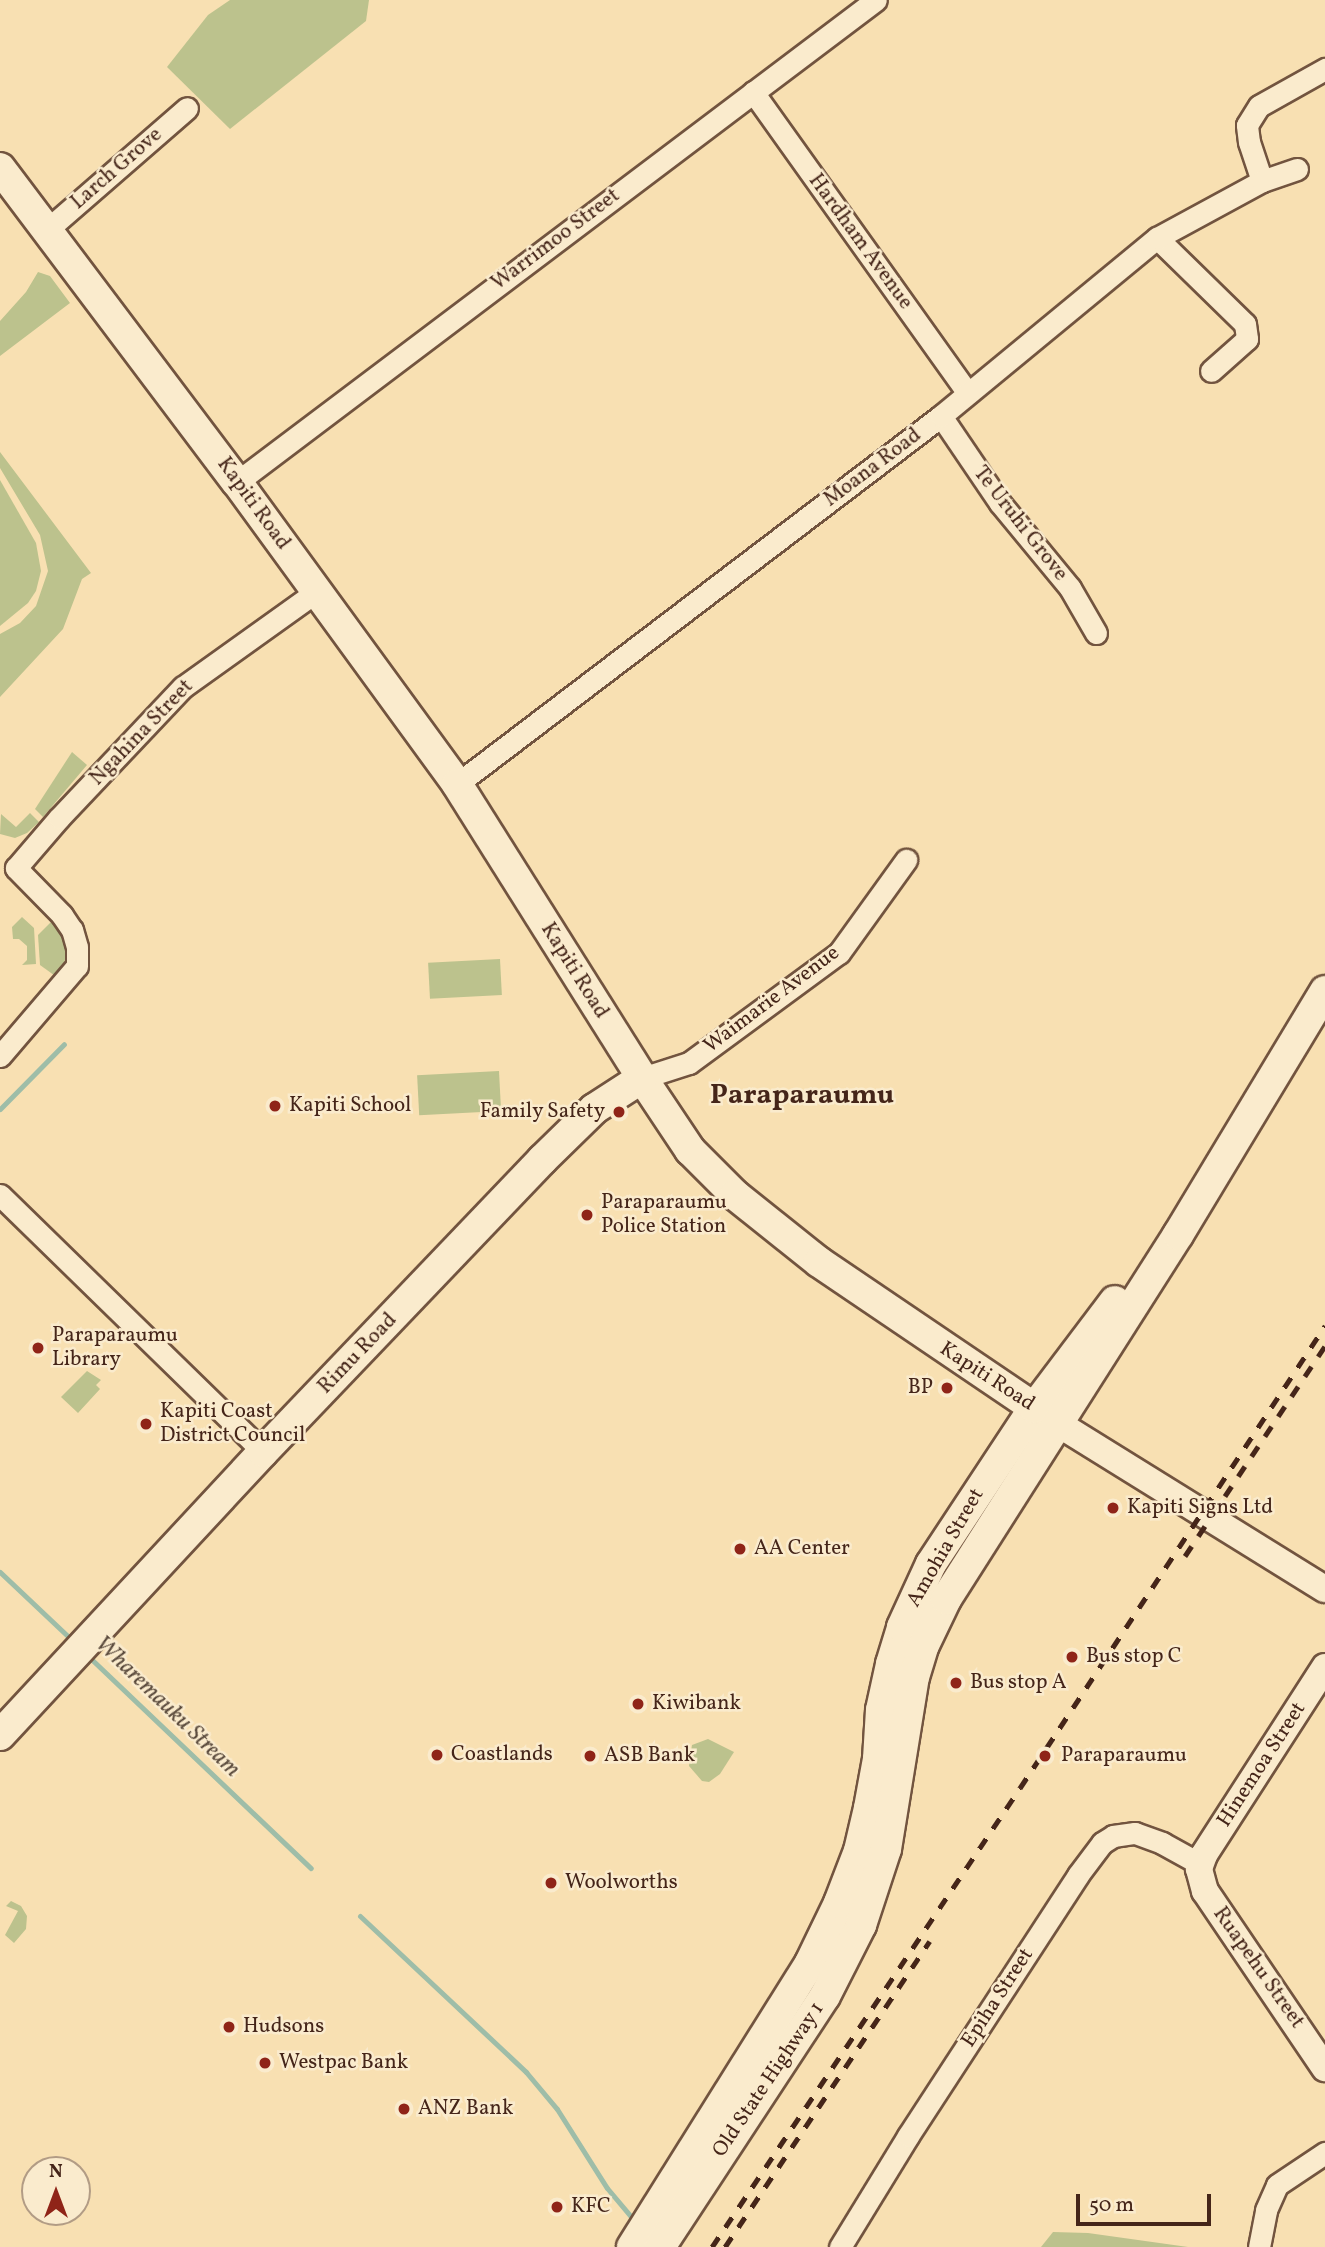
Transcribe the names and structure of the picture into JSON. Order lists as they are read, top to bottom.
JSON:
{
  "streets": {
    "main road": [
      "Kapiti Road",
      "Rimu Road",
      "Amohia Street",
      "Old State Highway 1"
    ],
    "street": [
      "Larch Grove",
      "Warrimoo Street",
      "Hardham Avenue",
      "Moana Road",
      "Te Uruhi Grove",
      "Ngahina Street",
      "Waimarie Avenue",
      "Hinemoa Street",
      "Ruapehu Street",
      "Epiha Street"
    ]
  },
  "crossings": [
    ["Larch Grove", "Kapiti Road"],
    ["Warrimoo Street", "Hardham Avenue"],
    ["Warrimoo Street", "Kapiti Road"],
    ["Hardham Avenue", "Moana Road"],
    ["Moana Road", "Kapiti Road"],
    ["Moana Road", "Te Uruhi Grove"],
    ["Kapiti Road", "Ngahina Street"],
    ["Kapiti Road", "Waimarie Avenue"],
    ["Kapiti Road", "Rimu Road"],
    ["Kapiti Road", "Amohia Street"],
    ["Waimarie Avenue", "Rimu Road"],
    ["Amohia Street", "Old State Highway 1"],
    ["Hinemoa Street", "Ruapehu Street"],
    ["Hinemoa Street", "Epiha Street"],
    ["Ruapehu Street", "Epiha Street"]
  ],
  "districts": ["Paraparaumu"],
  "water": ["Wharemauku Stream"],
  "places": [
    "Kapiti School",
    "Family Safety",
    "Paraparaumu Police Station",
    "Paraparaumu Library",
    "BP",
    "Kapiti Coast District Council",
    "Kapiti Signs Ltd",
    "AA Center",
    "Bus stop C",
    "Bus stop A",
    "Kiwibank",
    "Coastlands",
    "ASB Bank",
    "Paraparaumu",
    "Woolworths",
    "Hudsons",
    "Westpac Bank",
    "ANZ Bank",
    "KFC"
  ],
  "scale_bar": "50 m",
  "north": "top"
}
